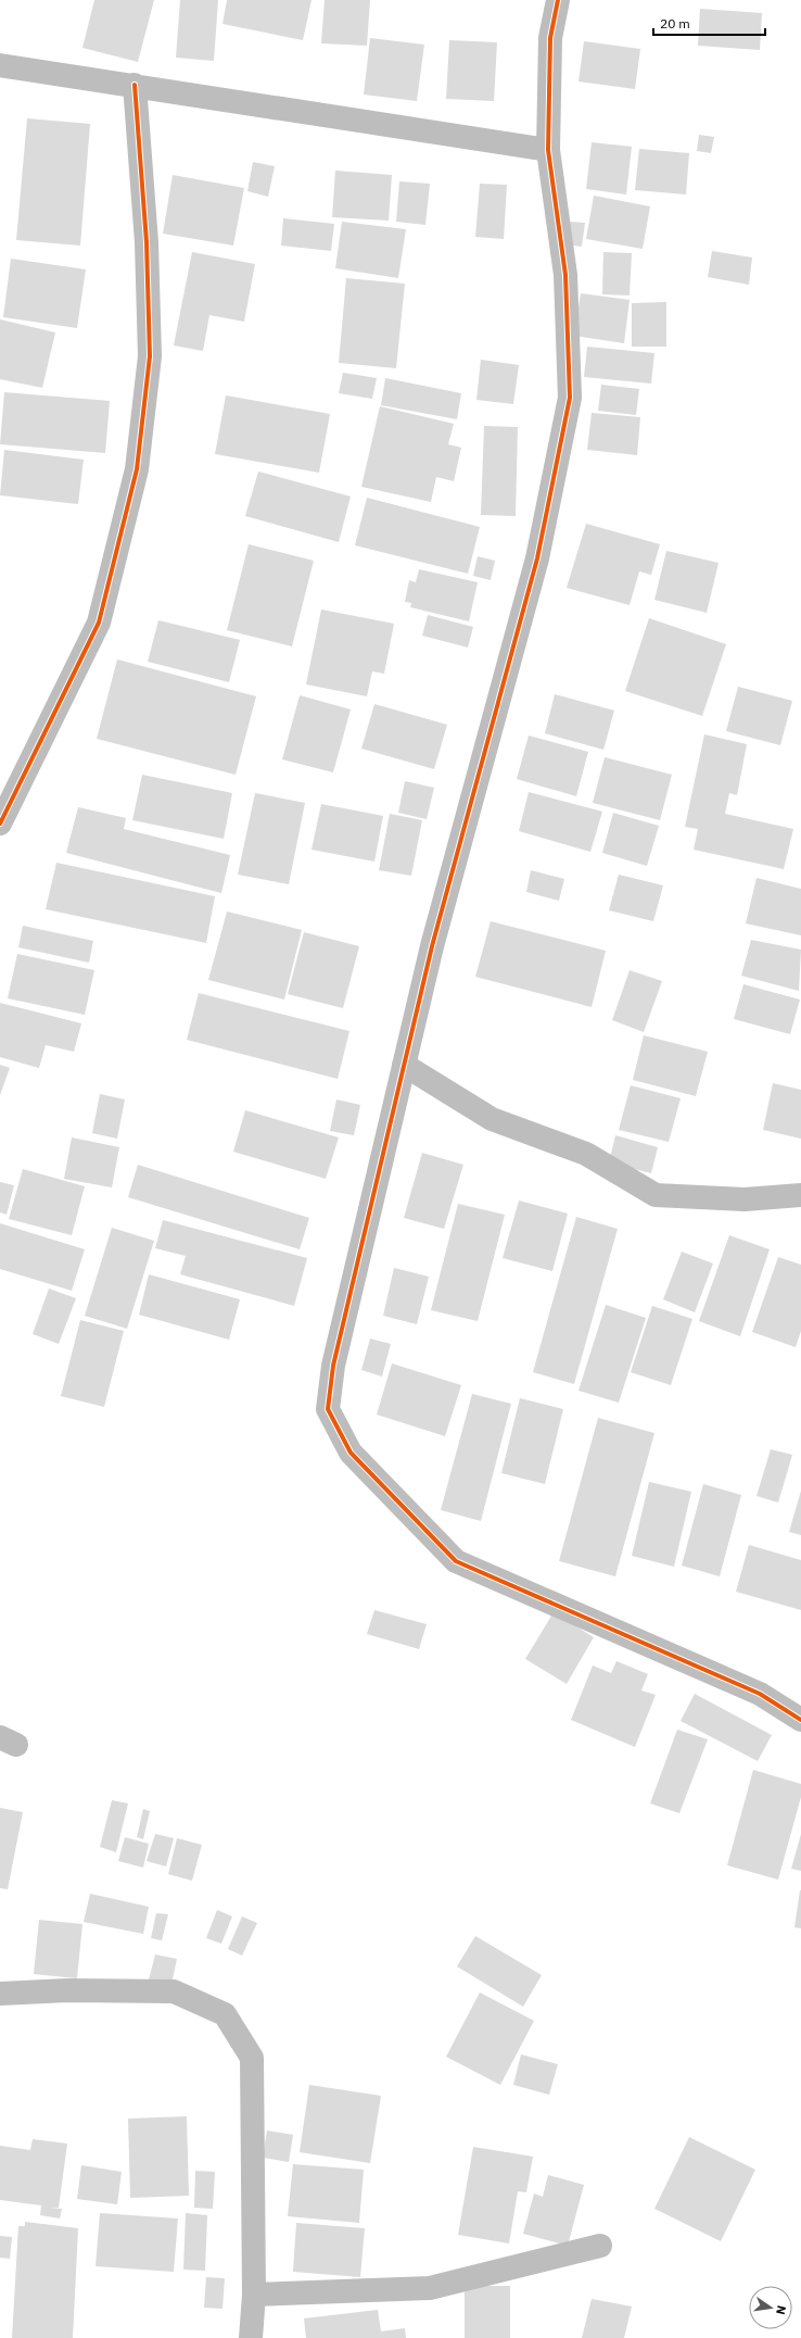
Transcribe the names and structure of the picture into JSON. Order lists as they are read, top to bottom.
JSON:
{
  "scale_bar": "20 m",
  "north": "right"
}
